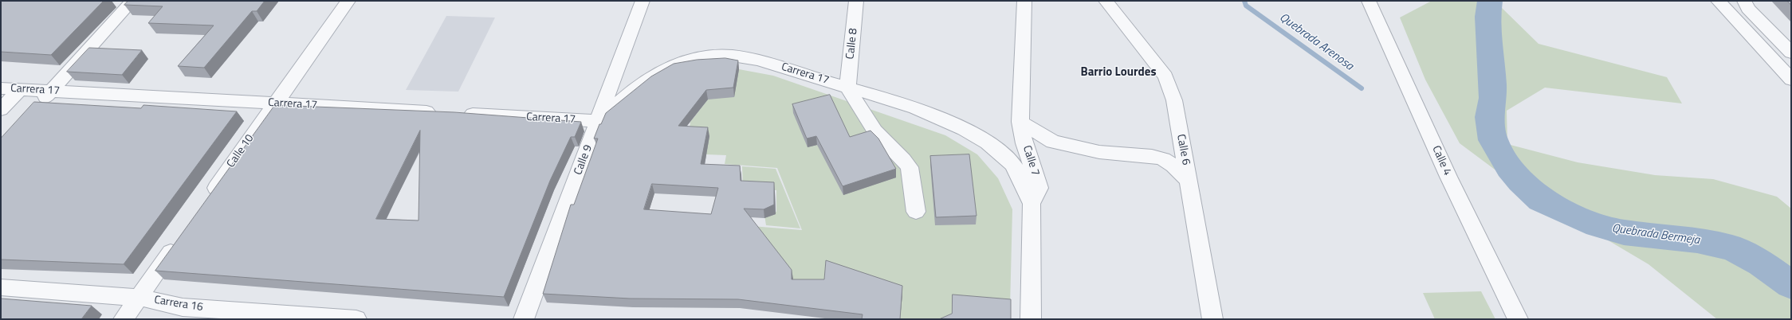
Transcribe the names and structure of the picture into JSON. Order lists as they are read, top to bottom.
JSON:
{
  "streets": {
    "street": [
      "Calle 8",
      "Carrera 17",
      "Calle 6",
      "Calle 10",
      "Calle 9",
      "Calle 7",
      "Calle 4",
      "Carrera 16"
    ]
  },
  "crossings": [
    ["Calle 8", "Carrera 17"],
    ["Carrera 17", "Calle 10"],
    ["Carrera 17", "Calle 9"],
    ["Carrera 17", "Calle 7"]
  ],
  "districts": ["Barrio Lourdes"],
  "water": ["Quebrada Arenosa", "Quebrada Bermeja"]
}
